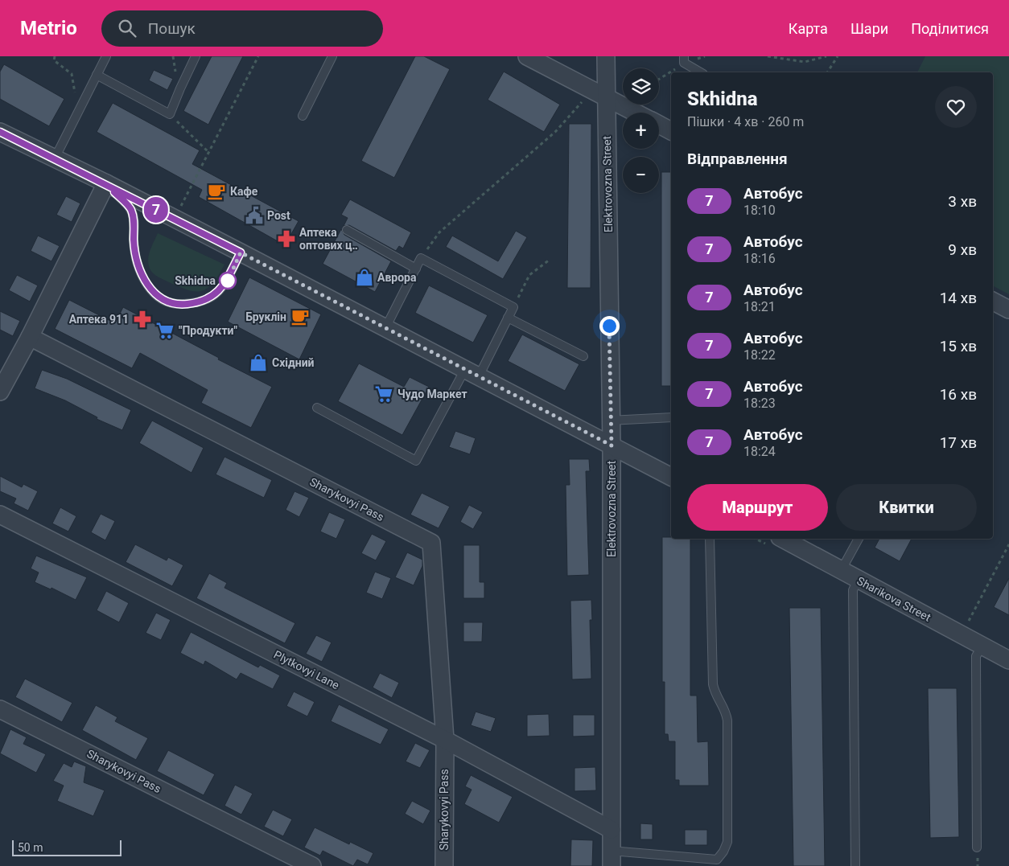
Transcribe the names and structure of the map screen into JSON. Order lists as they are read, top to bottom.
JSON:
{
  "streets": {
    "street": [
      "Elektrovozna Street",
      "Sharykovyi Pass",
      "Sharikova Street",
      "Plytkovyi Lane"
    ]
  },
  "crossings": [
    ["Elektrovozna Street", "Plytkovyi Lane"],
    ["Sharykovyi Pass", "Plytkovyi Lane"]
  ],
  "places": {
    "cafe": ["Кафе", "Бруклін"],
    "public building": ["Post"],
    "pharmacy": ["Аптека оптових ц‥", "Аптека 911"],
    "shop": ["Аврора", "Східний"],
    "other": ["Skhidna"],
    "supermarket": ["\"Продукти\"", "Чудо Маркет"]
  },
  "lines": ["bus line 7"],
  "scale_bar": "50 m",
  "page": {
    "header": "Metrio",
    "search": "Пошук",
    "nav": ["Карта", "Шари", "Поділитися"],
    "on_map": "7",
    "map_buttons": ["+", "−"],
    "heading": [
      ["Skhidna", "Пішки · 4 хв · 260 m"],
      "Відправлення"
    ],
    "list": [
      {
        "mark": "7",
        "name": "Автобус",
        "note": "18:10",
        "value": "3 хв"
      },
      {
        "mark": "7",
        "name": "Автобус",
        "note": "18:16",
        "value": "9 хв"
      },
      {
        "mark": "7",
        "name": "Автобус",
        "note": "18:21",
        "value": "14 хв"
      },
      {
        "mark": "7",
        "name": "Автобус",
        "note": "18:22",
        "value": "15 хв"
      },
      {
        "mark": "7",
        "name": "Автобус",
        "note": "18:23",
        "value": "16 хв"
      },
      {
        "mark": "7",
        "name": "Автобус",
        "note": "18:24",
        "value": "17 хв"
      }
    ],
    "buttons": ["Маршрут", "Квитки"],
    "scale": "50 m"
  }
}
